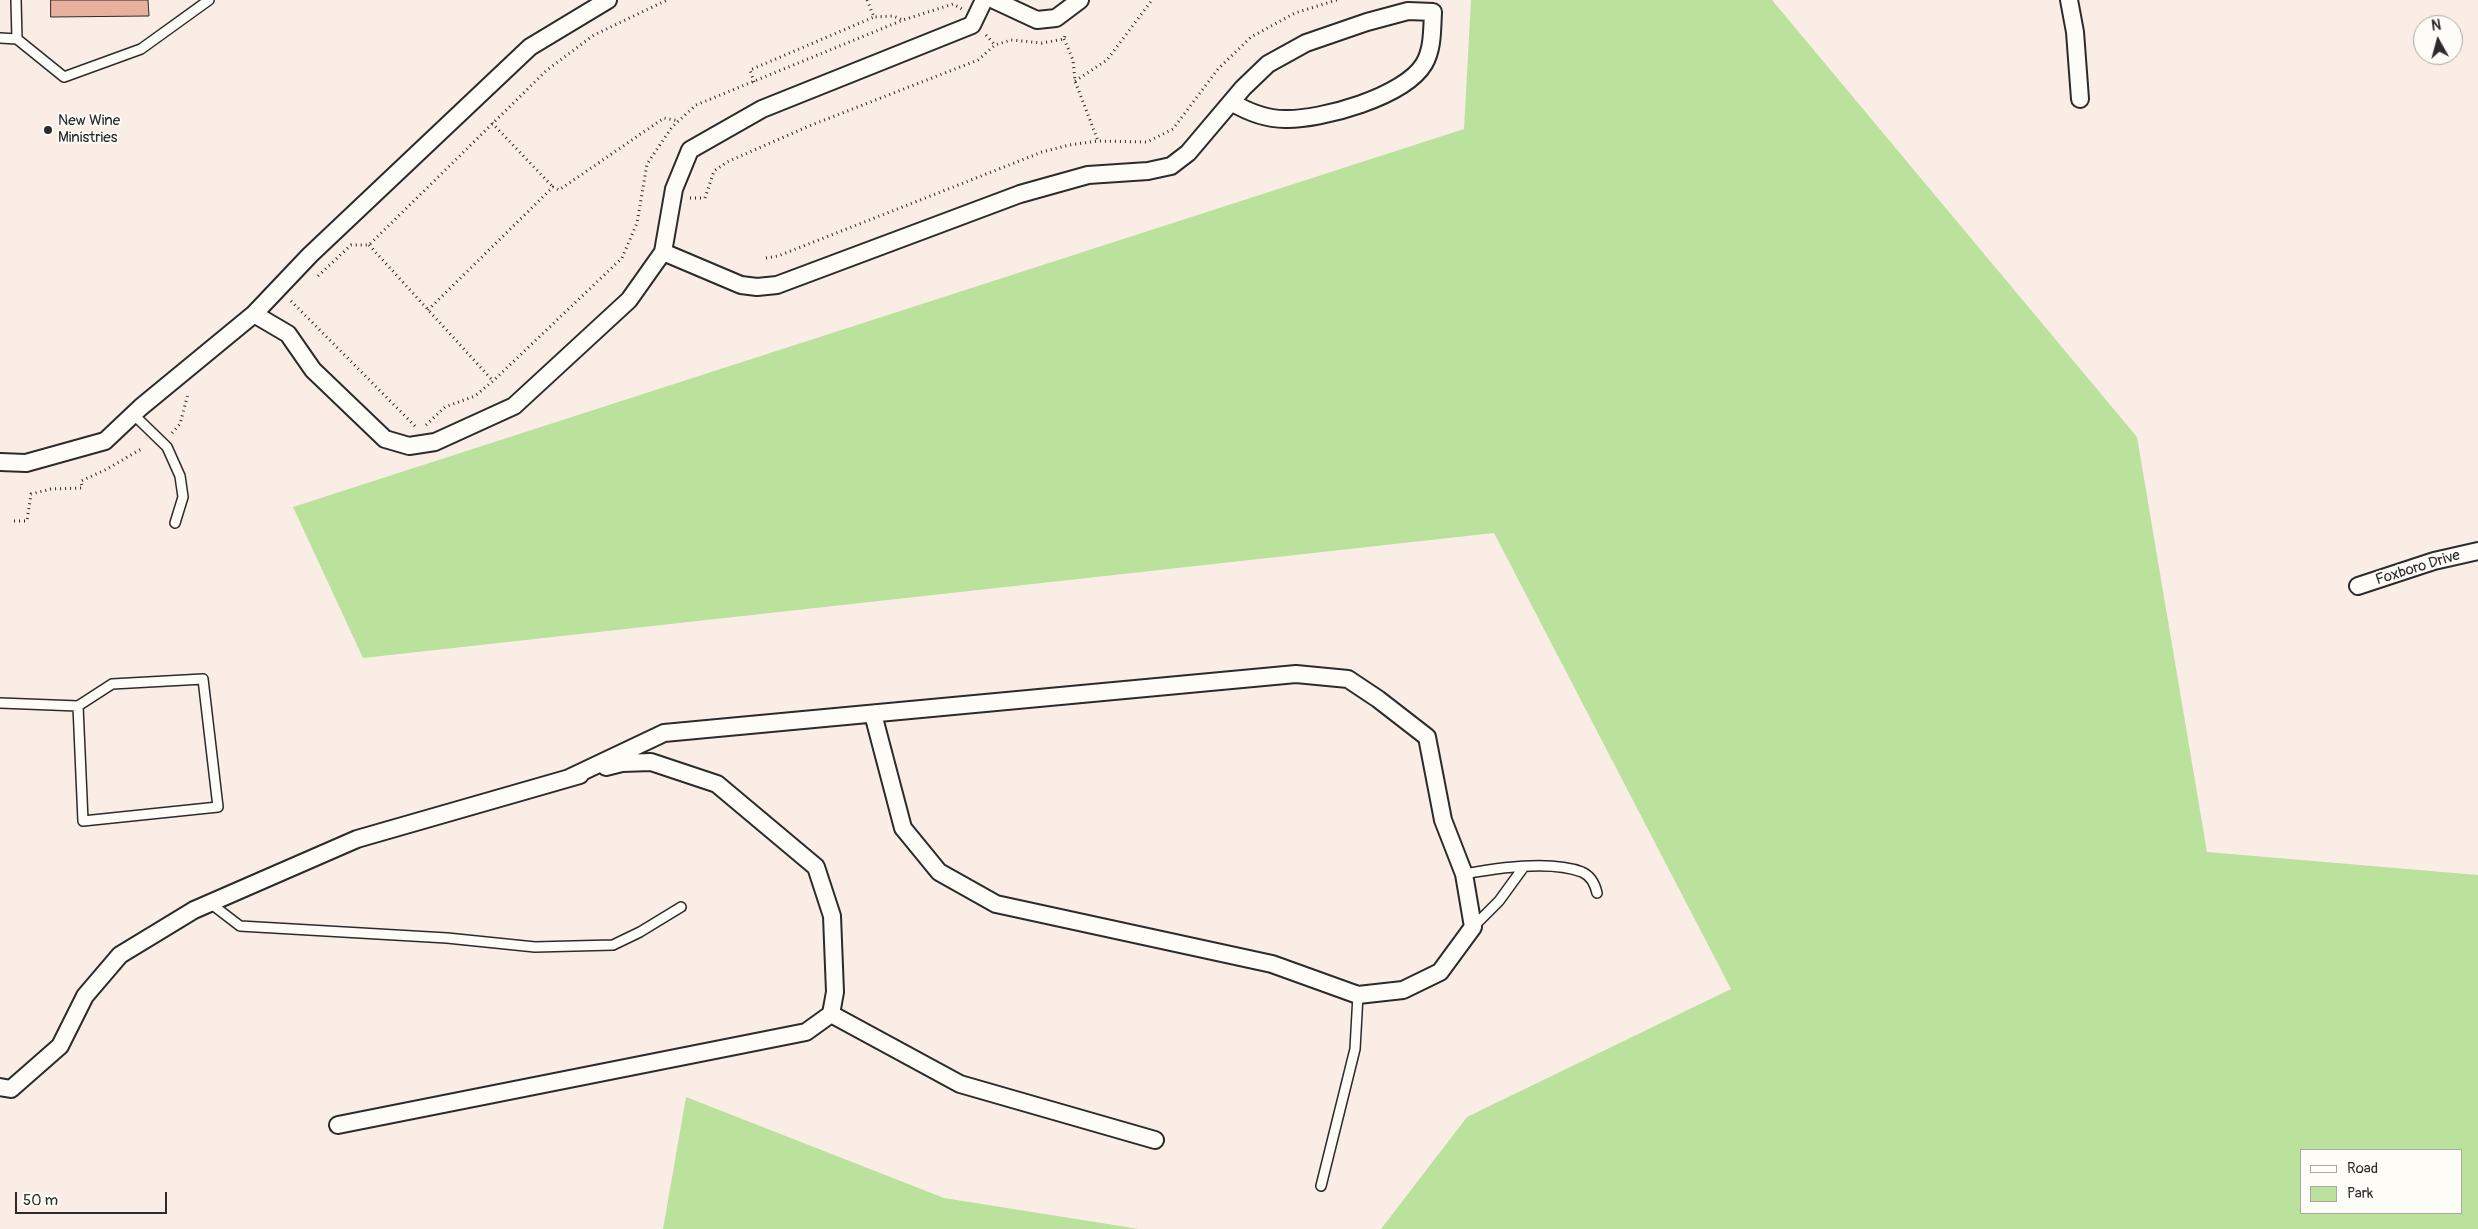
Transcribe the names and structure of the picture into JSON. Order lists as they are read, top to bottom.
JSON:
{
  "streets": {
    "street": ["Foxboro Drive"]
  },
  "places": ["New Wine Ministries"],
  "legend": ["Road", "Park"],
  "scale_bar": "50 m",
  "north": "top"
}
